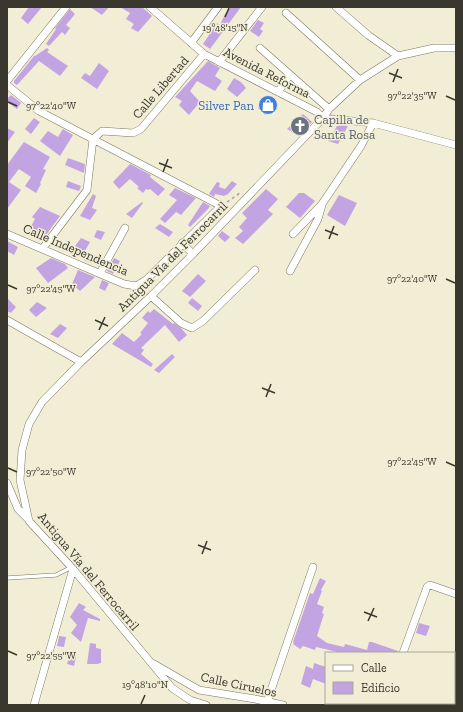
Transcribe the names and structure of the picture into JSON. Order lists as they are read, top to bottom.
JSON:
{
  "streets": {
    "street": [
      "Avenida Reforma",
      "Calle Libertad",
      "Calle Independencia",
      "Antigua Vía del Ferrocarril",
      "Calle Ciruelos"
    ]
  },
  "crossings": [
    ["Avenida Reforma", "Calle Libertad"],
    ["Avenida Reforma", "Antigua Vía del Ferrocarril"],
    ["Antigua Vía del Ferrocarril", "Calle Ciruelos"]
  ],
  "places": {
    "shop": ["Silver Pan"],
    "church": ["Capilla de Santa Rosa"]
  },
  "legend": ["Calle", "Edificio"],
  "coordinates": [
    "19°48'15\"N",
    "97°22'35\"W",
    "97°22'40\"W",
    "97°22'45\"W",
    "97°22'50\"W",
    "97°22'55\"W",
    "19°48'10\"N"
  ]
}
